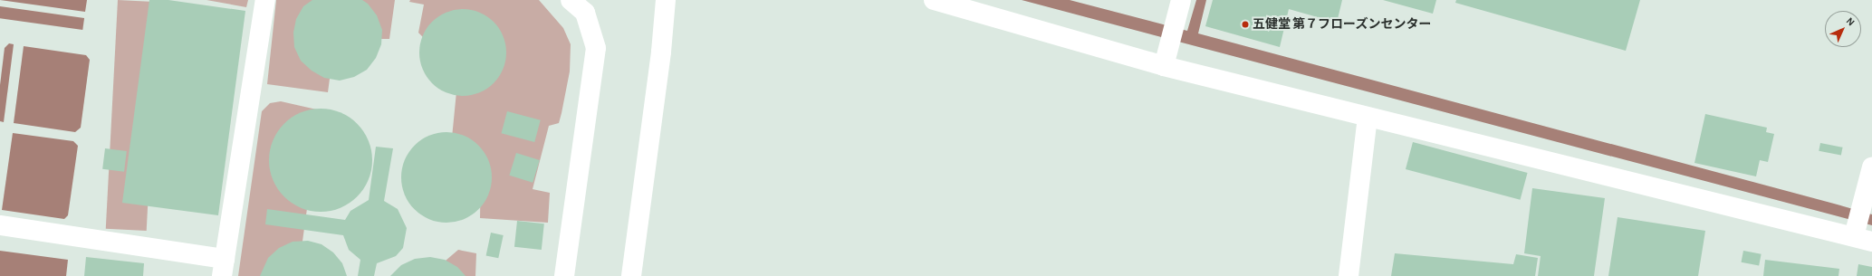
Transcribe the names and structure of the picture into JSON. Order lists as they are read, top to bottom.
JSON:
{
  "places": ["五健堂 第７フローズンセンター"],
  "north": "top right"
}
